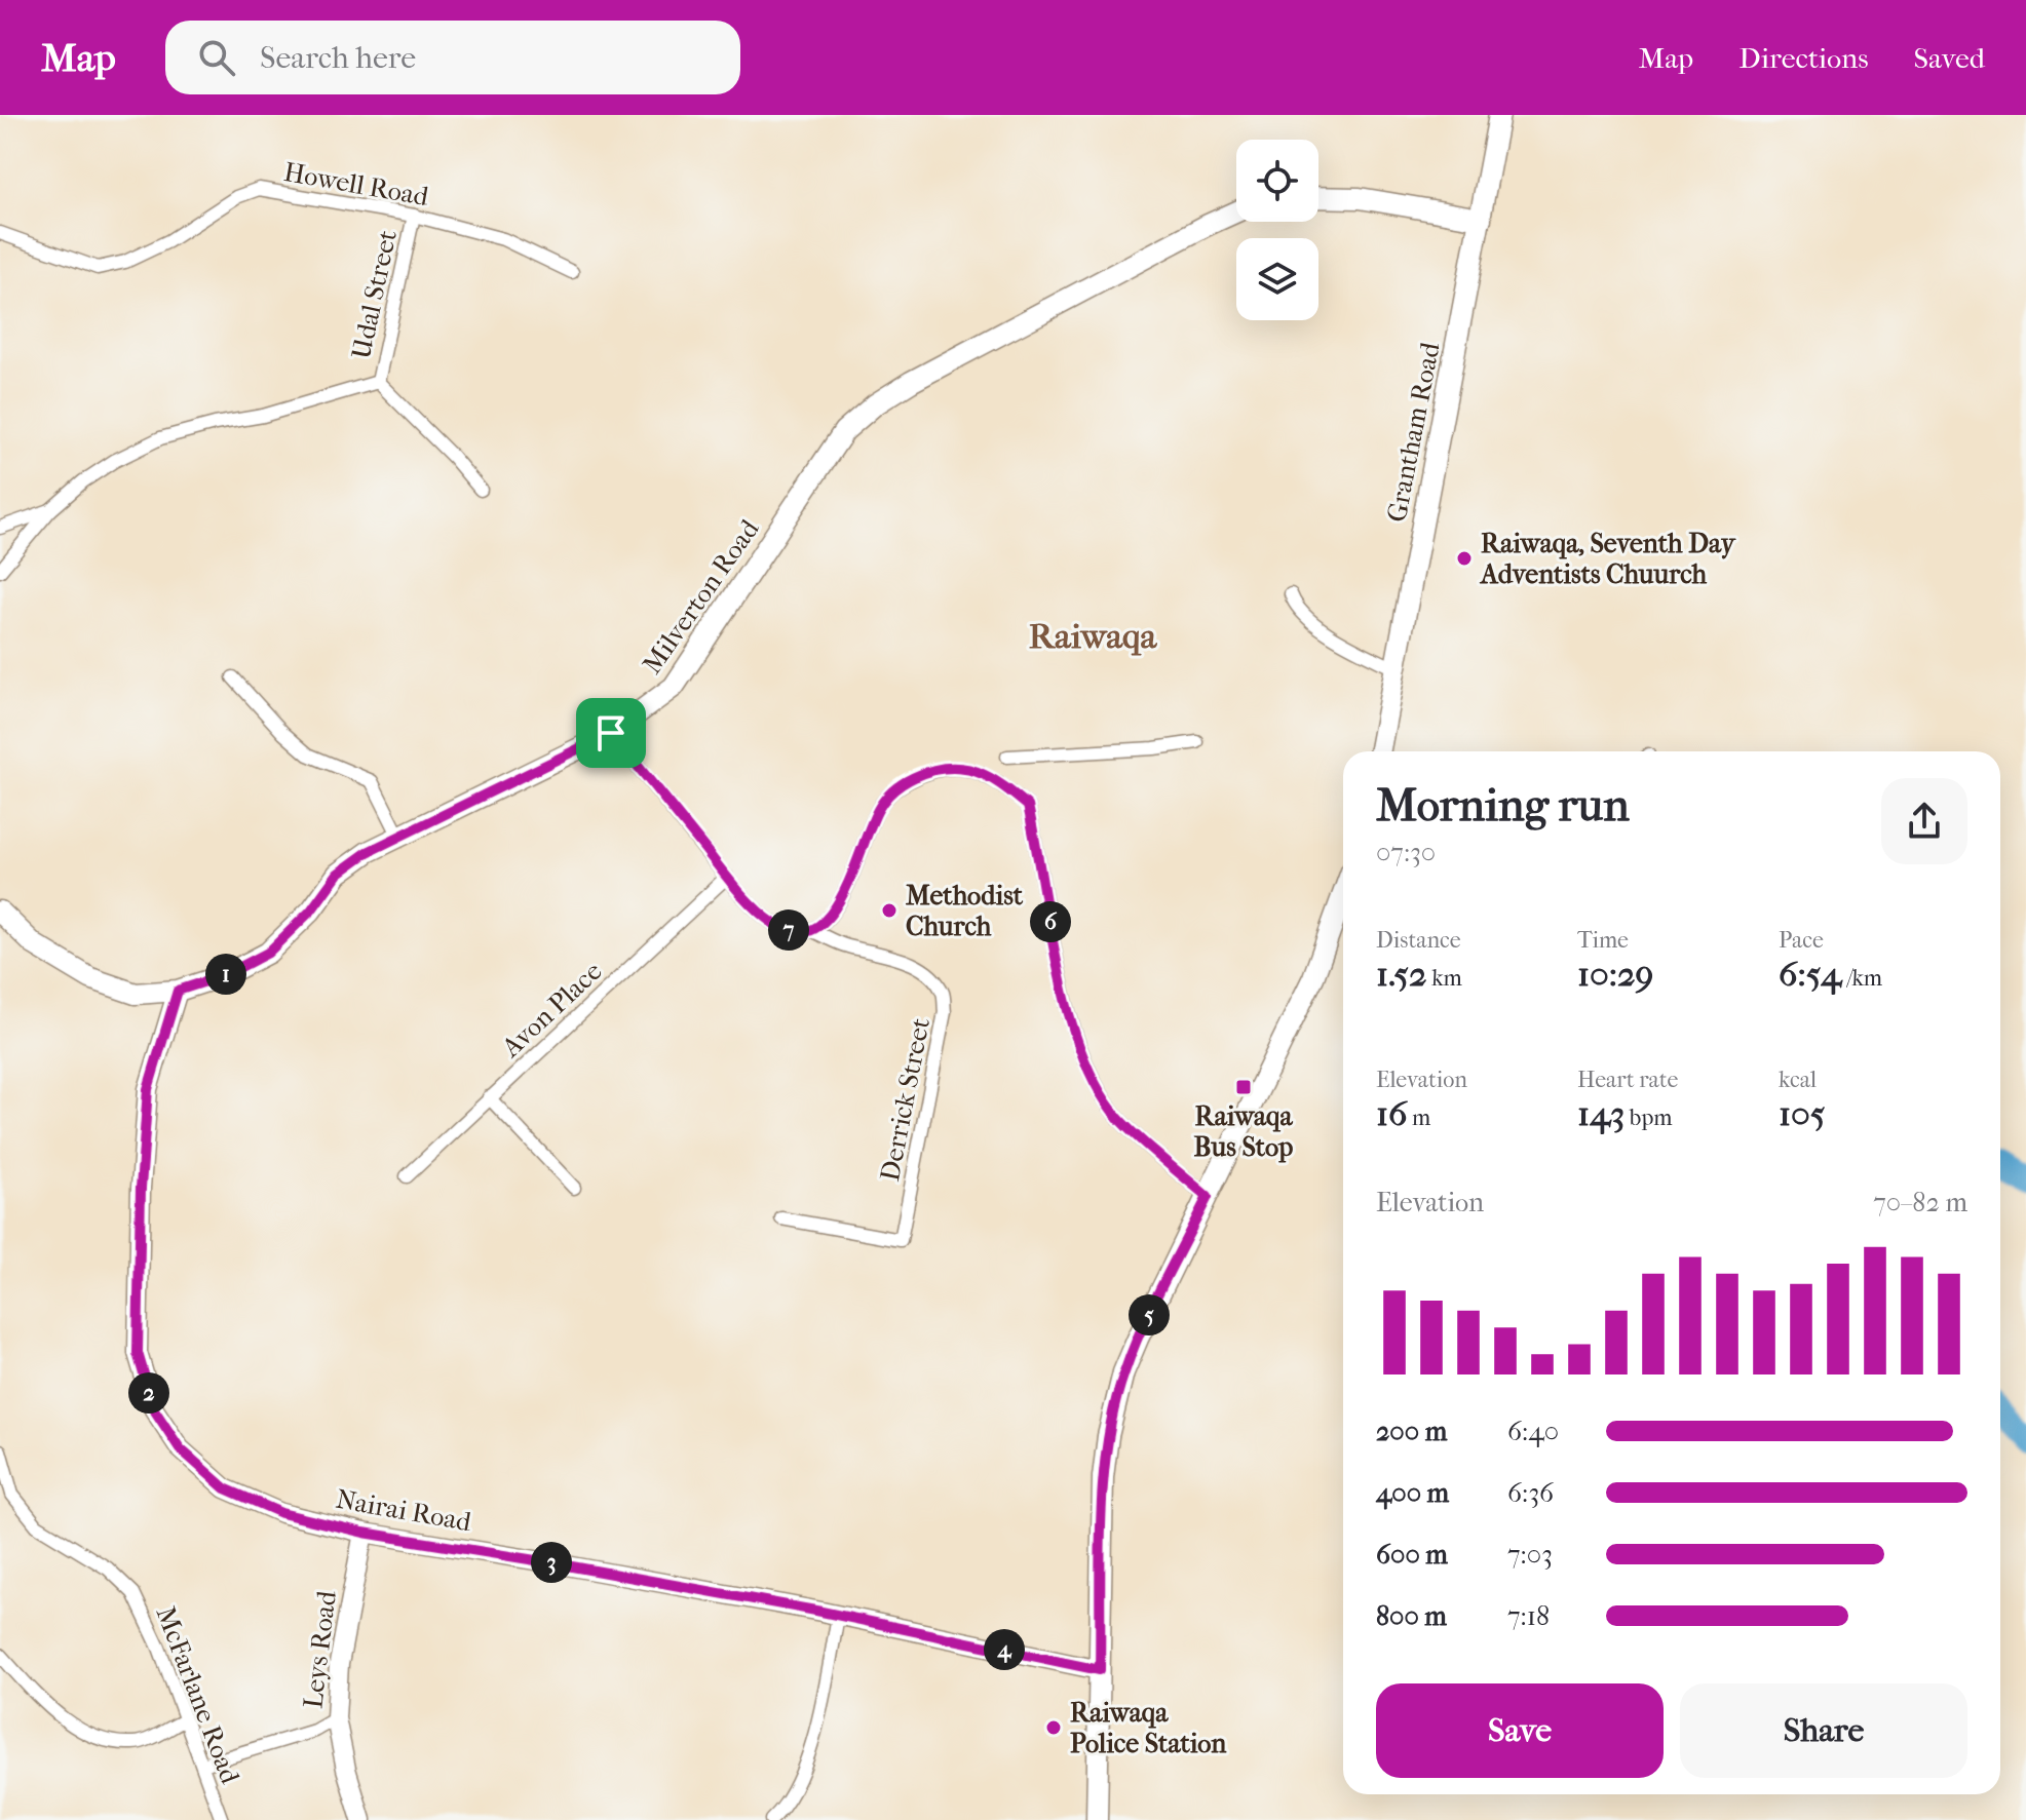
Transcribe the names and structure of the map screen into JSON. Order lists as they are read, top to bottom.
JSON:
{
  "streets": {
    "main road": ["Grantham Road", "Milverton Road"],
    "street": [
      "Howell Road",
      "Udal Street",
      "Avon Place",
      "Derrick Street",
      "Nairai Road",
      "Leys Road",
      "McFarlane Road"
    ]
  },
  "crossings": [
    ["Howell Road", "Udal Street"],
    ["Milverton Road", "Nairai Road"],
    ["Nairai Road", "Leys Road"]
  ],
  "districts": ["Raiwaqa"],
  "places": {
    "other": ["Raiwaqa, Seventh Day Adventists Chuurch", "Methodist Church", "Raiwaqa Police Station"],
    "transit": ["Raiwaqa Bus Stop"]
  },
  "page": {
    "header": "Map",
    "search": "Search here",
    "nav": ["Map", "Directions", "Saved"],
    "heading": ["Morning run", "07:30"],
    "stats": [
      ["Distance", "1.52 km"],
      ["Time", "10:29"],
      ["Pace", "6:54 /km"],
      ["Elevation", "16 m"],
      ["Heart rate", "143 bpm"],
      ["kcal", "105"]
    ],
    "pins": [
      "6",
      "7",
      "1",
      "5",
      "2",
      "3",
      "4"
    ],
    "chart": ["Elevation", "70–82 m"],
    "list": [
      {
        "name": "200 m",
        "note": "6:40"
      },
      {
        "name": "400 m",
        "note": "6:36"
      },
      {
        "name": "600 m",
        "note": "7:03"
      },
      {
        "name": "800 m",
        "note": "7:18"
      }
    ],
    "buttons": ["Save", "Share"]
  }
}
